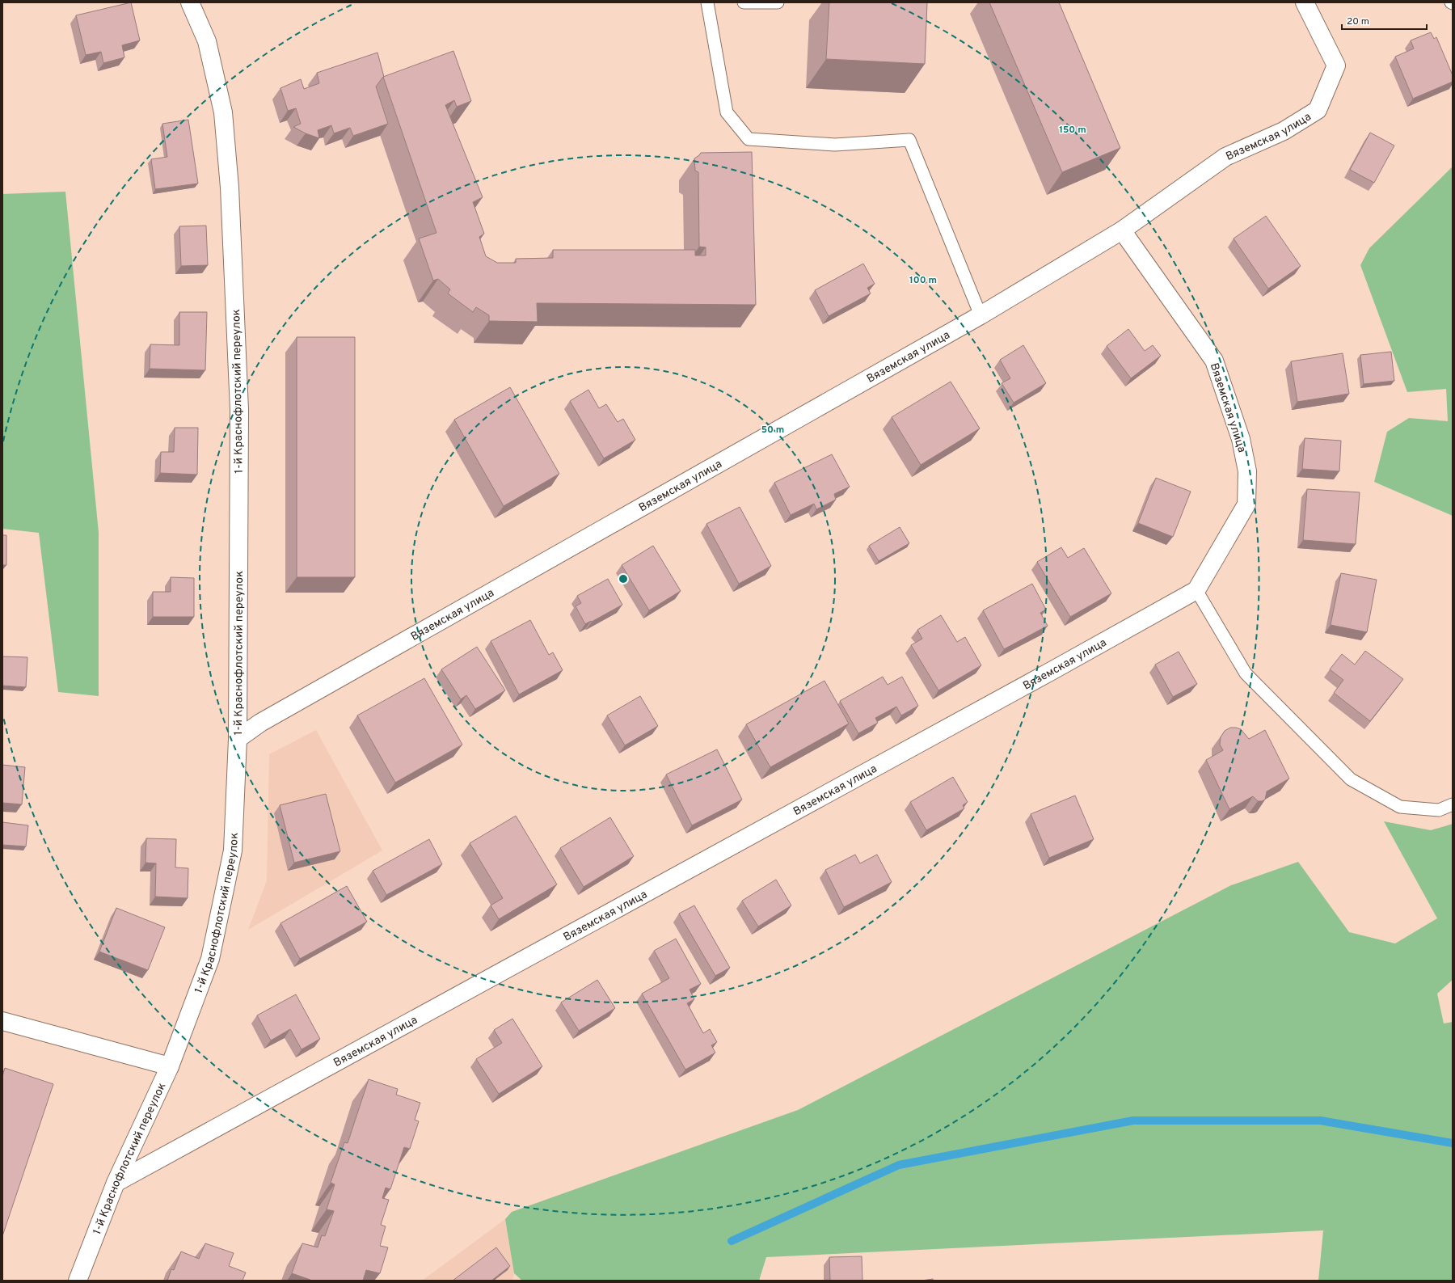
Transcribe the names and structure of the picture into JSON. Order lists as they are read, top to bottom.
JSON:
{
  "streets": {
    "street": ["Вяземская улица", "1-й Краснофлотский переулок"]
  },
  "crossings": [
    ["Вяземская улица", "1-й Краснофлотский переулок"]
  ],
  "scale_bar": "20 m",
  "rings": ["150 m", "100 m", "50 m"]
}
